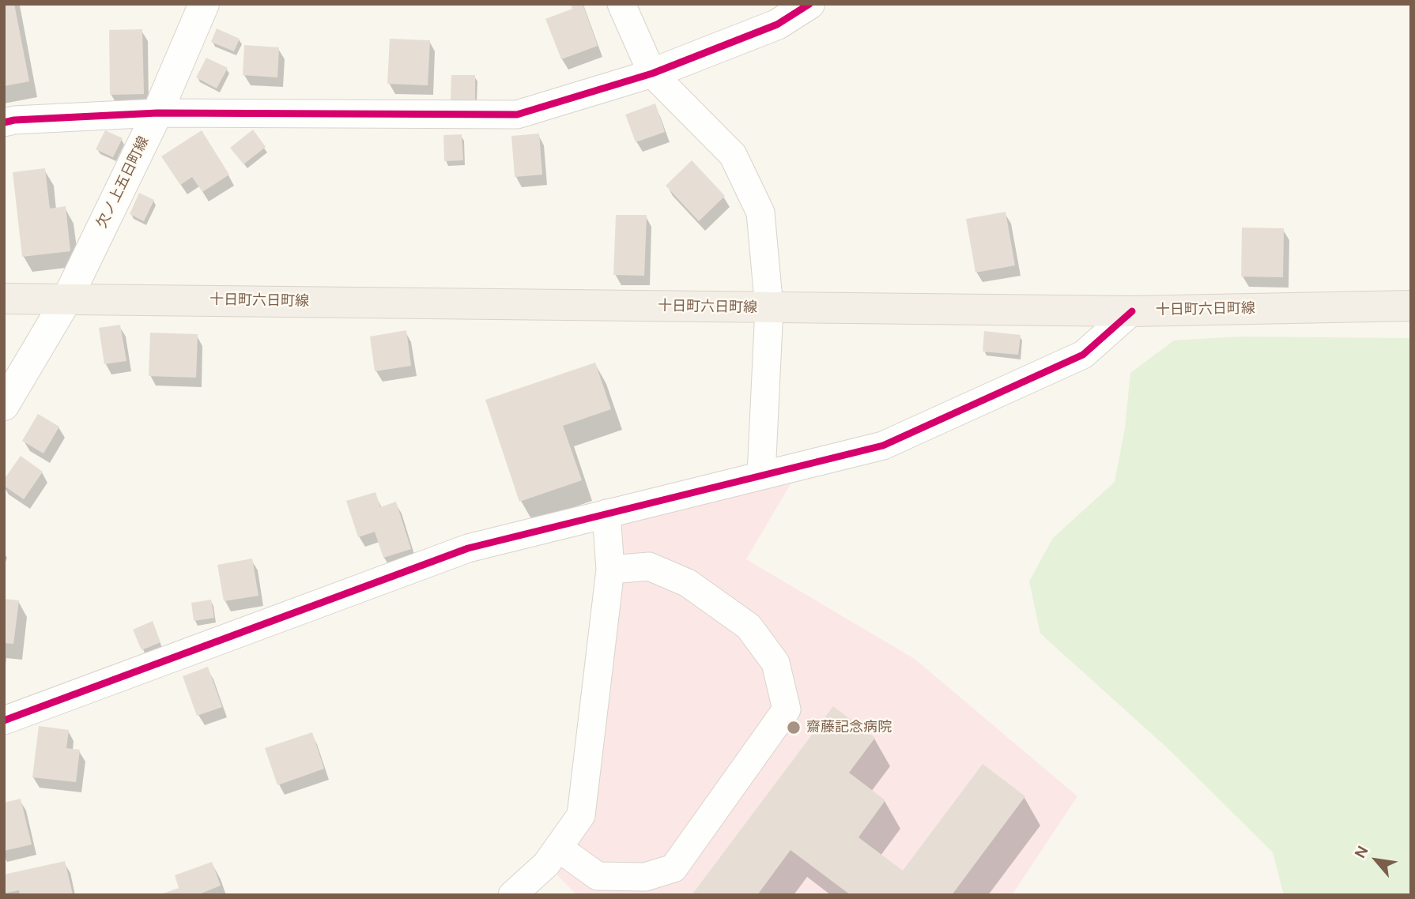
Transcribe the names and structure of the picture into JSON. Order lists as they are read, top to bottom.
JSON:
{
  "streets": {
    "main road": ["欠ノ上五日町線", "十日町六日町線"]
  },
  "crossings": [
    ["欠ノ上五日町線", "十日町六日町線"]
  ],
  "places": ["齋藤記念病院"],
  "north": "top left"
}
